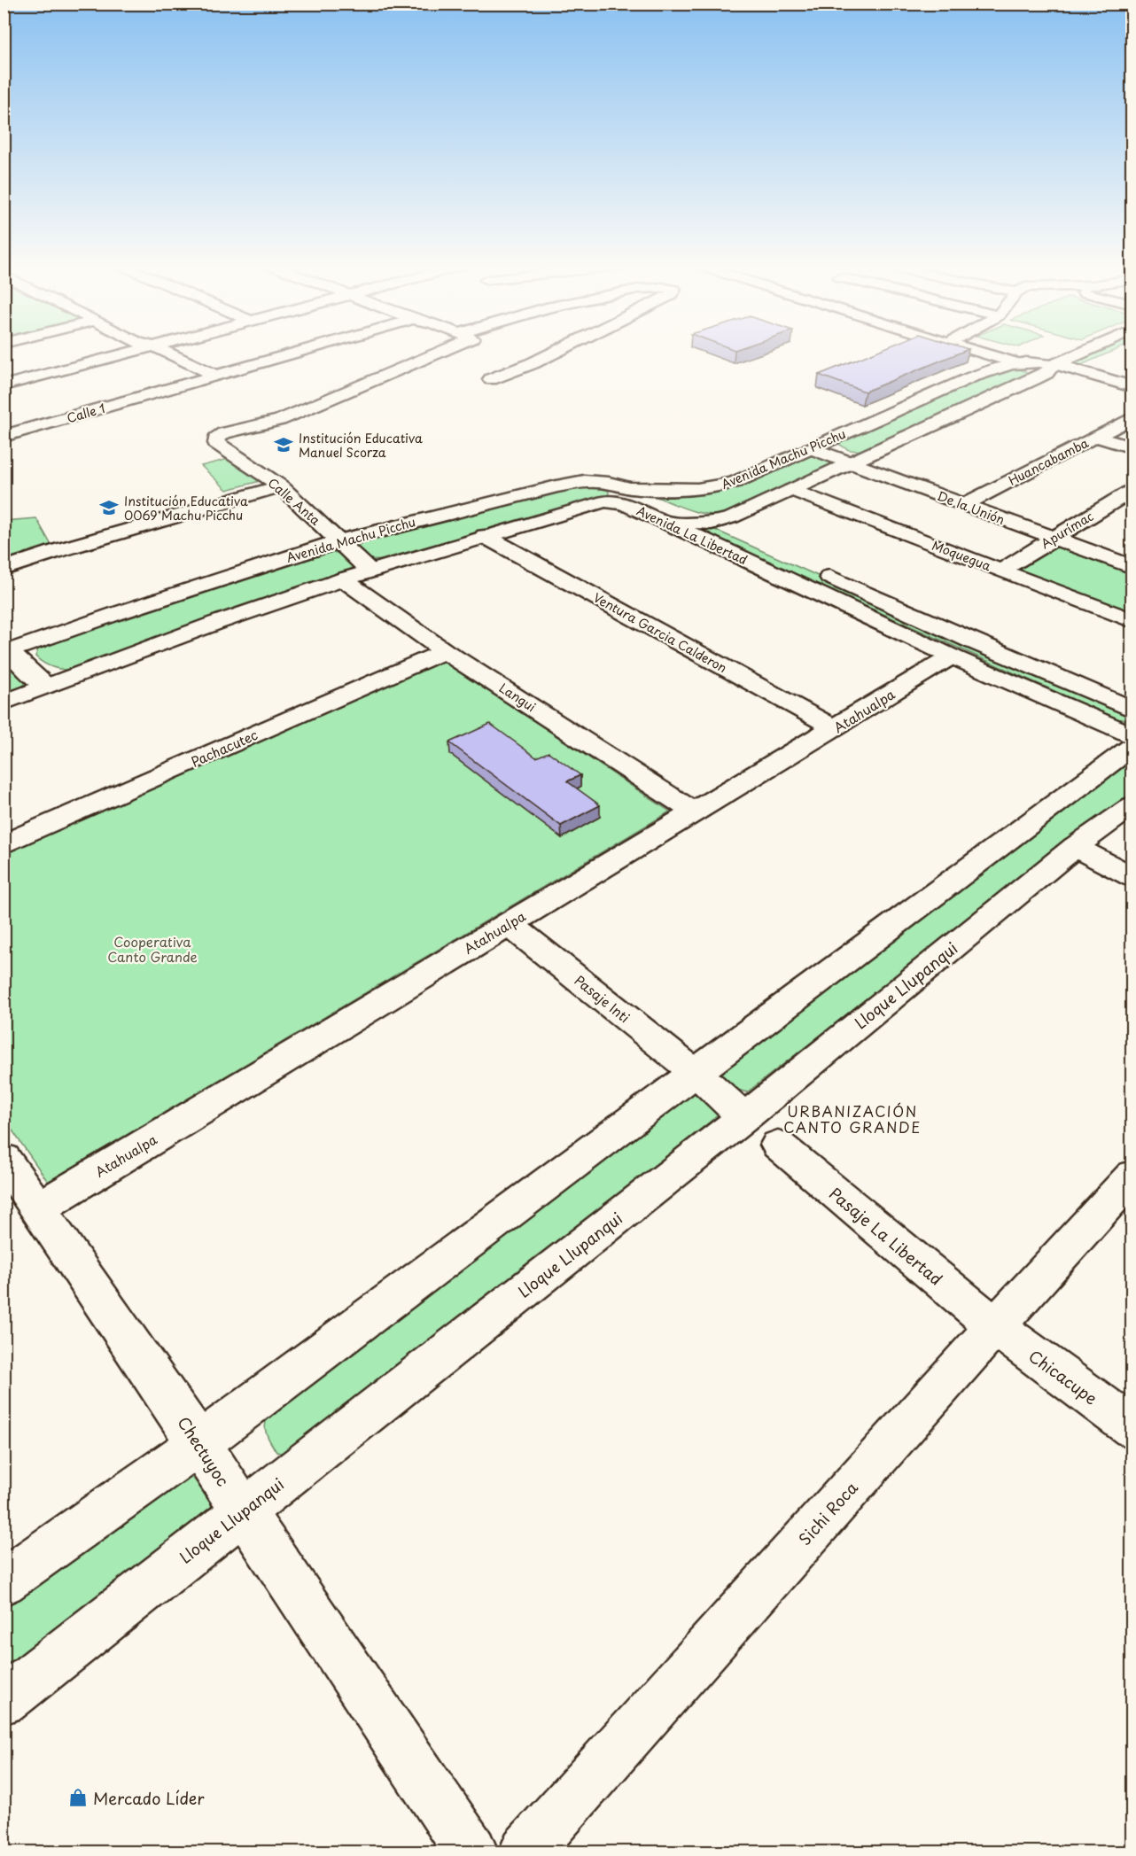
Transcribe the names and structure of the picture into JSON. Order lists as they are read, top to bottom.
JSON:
{
  "streets": {
    "street": [
      "Calle 1",
      "Avenida Machu Picchu",
      "Huancabamba",
      "Calle Anta",
      "De la Unión",
      "Apurímac",
      "Avenida La Libertad",
      "Moquegua",
      "Ventura Garcia Calderon",
      "Langui",
      "Atahualpa",
      "Pachacutec",
      "Lloque Llupanqui",
      "Pasaje Inti",
      "Pasaje La Libertad",
      "Chicacupe",
      "Chectuyoc",
      "Sichi Roca"
    ]
  },
  "crossings": [
    ["Avenida Machu Picchu", "Calle Anta"],
    ["Avenida Machu Picchu", "De la Unión"],
    ["Avenida Machu Picchu", "Avenida La Libertad"],
    ["Avenida Machu Picchu", "Ventura Garcia Calderon"],
    ["Avenida Machu Picchu", "Langui"],
    ["Huancabamba", "De la Unión"],
    ["De la Unión", "Apurímac"],
    ["Apurímac", "Moquegua"],
    ["Avenida La Libertad", "Atahualpa"],
    ["Ventura Garcia Calderon", "Atahualpa"],
    ["Langui", "Atahualpa"],
    ["Langui", "Pachacutec"],
    ["Atahualpa", "Pasaje Inti"],
    ["Atahualpa", "Chectuyoc"],
    ["Lloque Llupanqui", "Chectuyoc"],
    ["Pasaje La Libertad", "Chicacupe"],
    ["Pasaje La Libertad", "Sichi Roca"],
    ["Chicacupe", "Sichi Roca"]
  ],
  "districts": ["URBANIZACIÓN CANTO GRANDE"],
  "parks": ["Cooperativa Canto Grande"],
  "places": {
    "school or university": ["Institución Educativa Manuel Scorza", "Institución Educativa 0069 Machu Picchu"],
    "shop": ["Mercado Líder"]
  }
}
